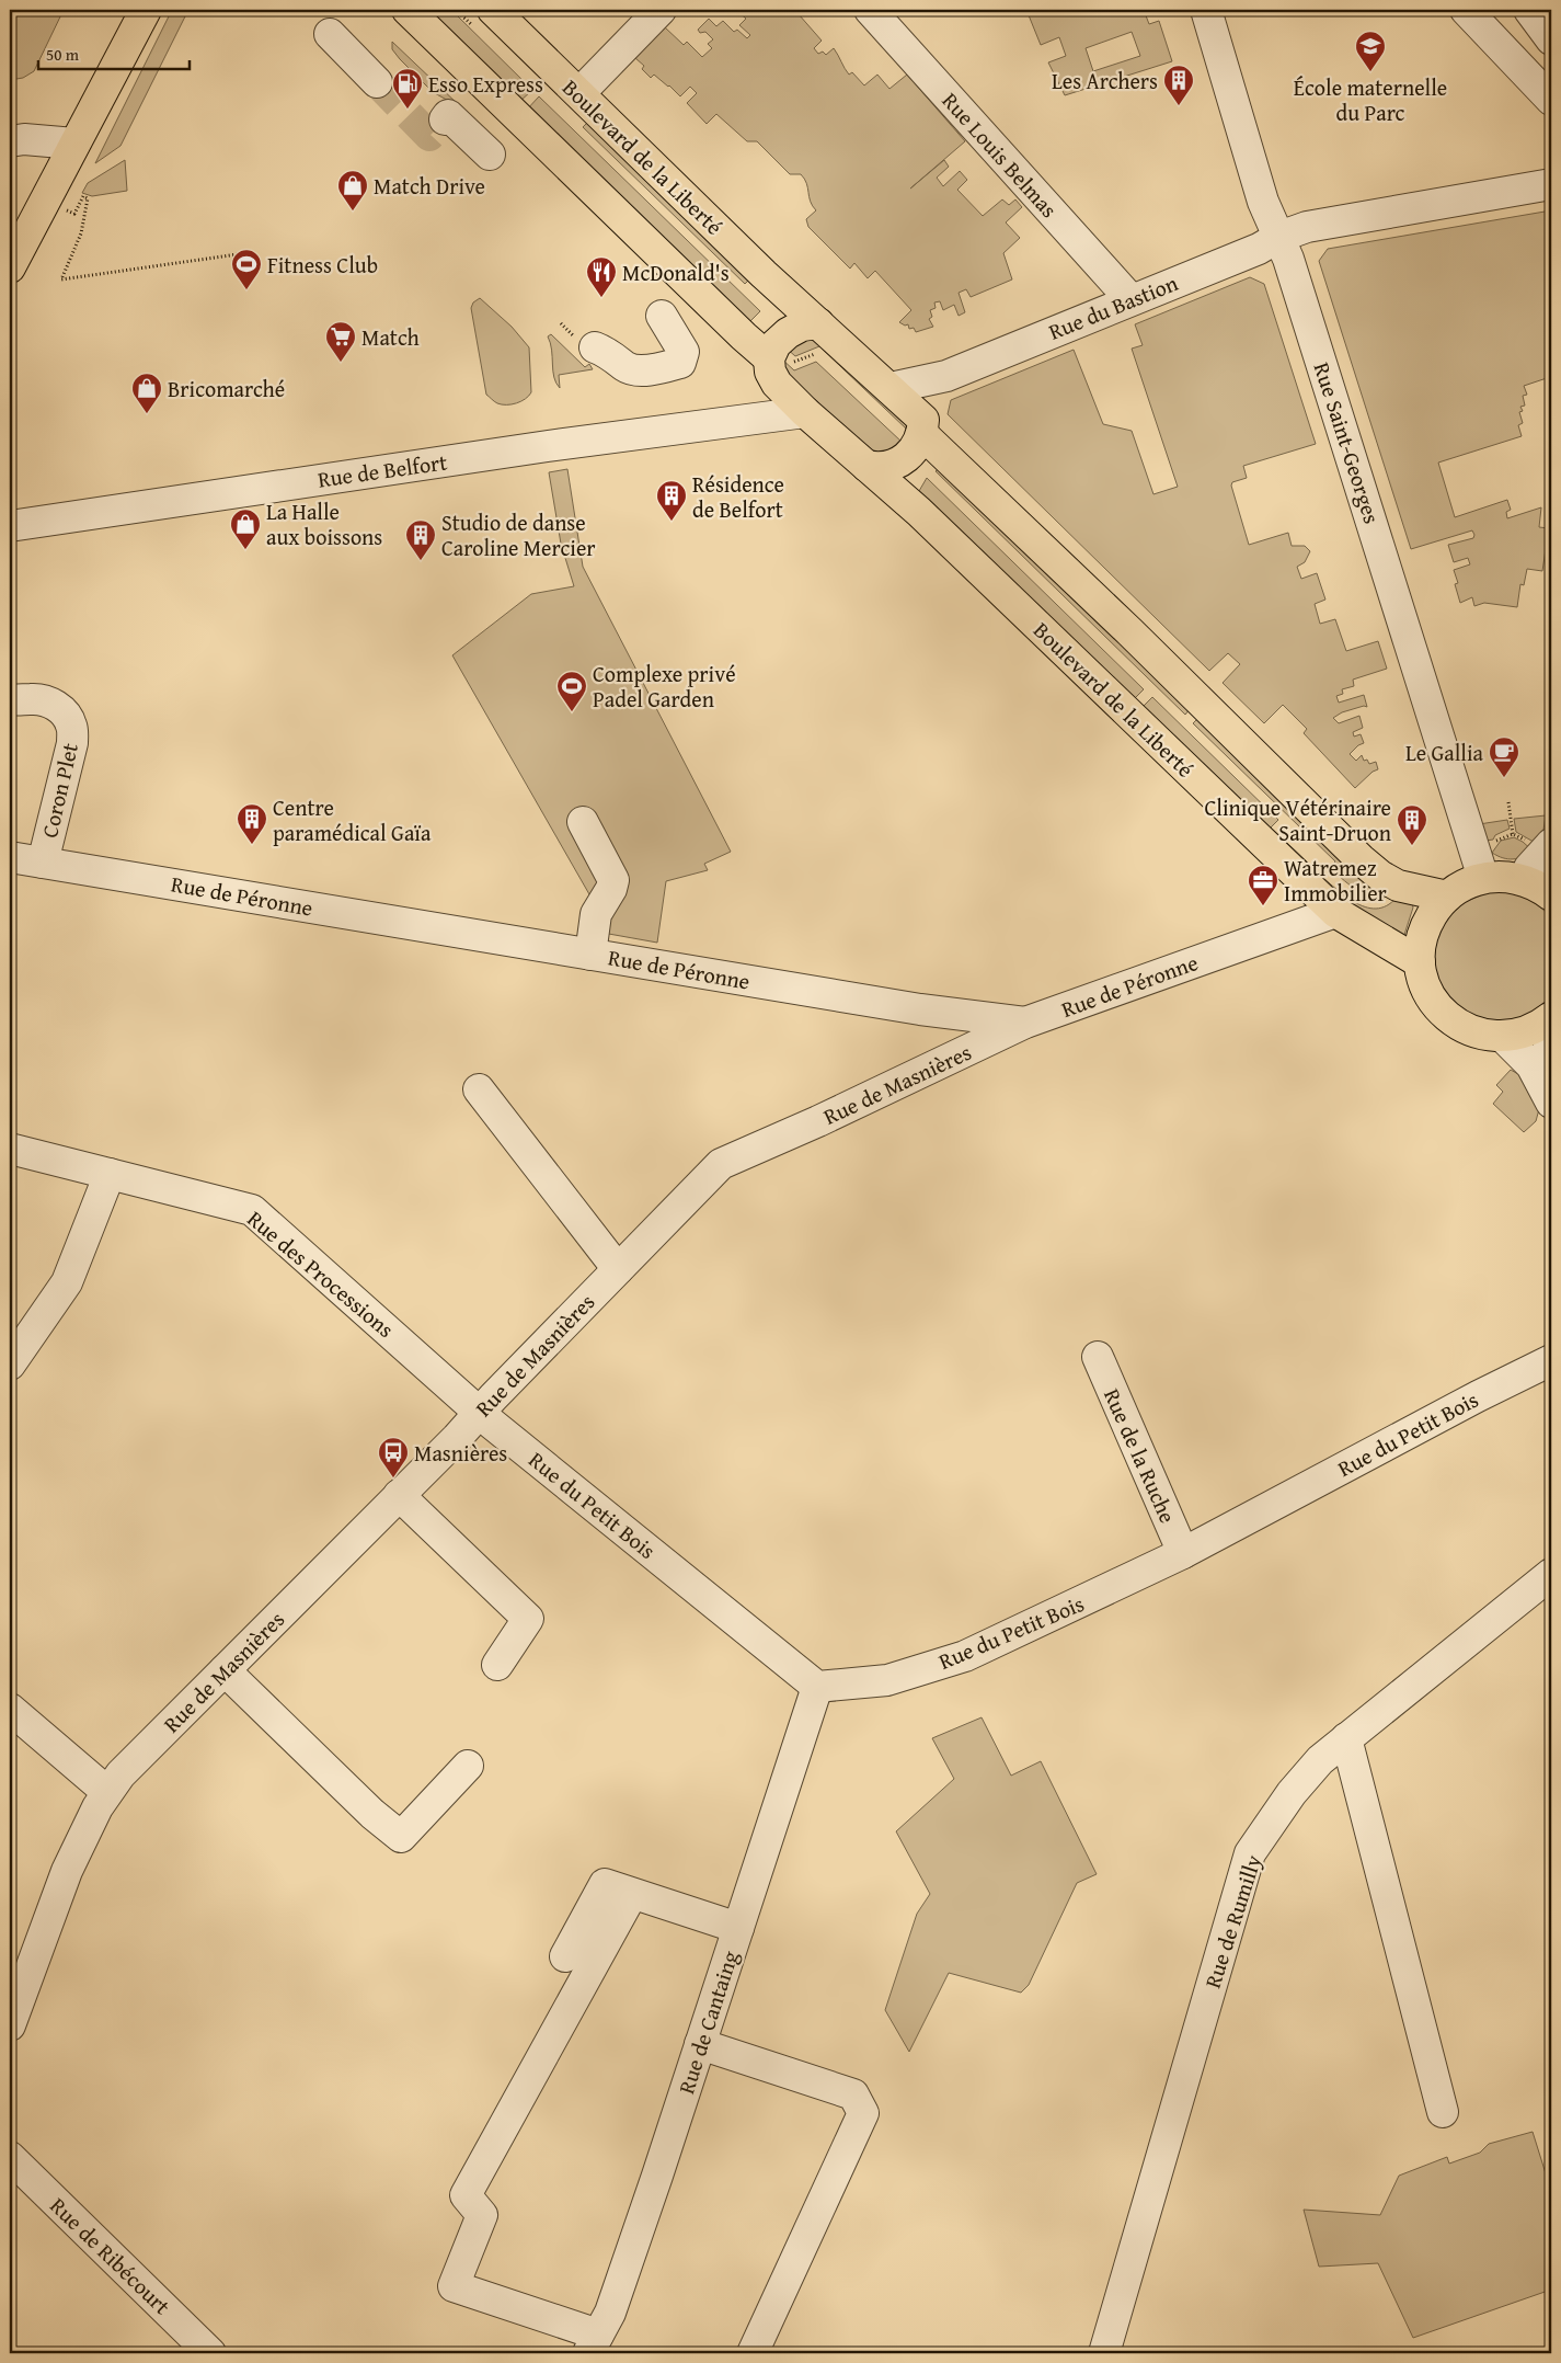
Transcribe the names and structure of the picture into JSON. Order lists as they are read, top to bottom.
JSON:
{
  "streets": {
    "main road": ["Boulevard de la Liberté"],
    "street": [
      "Rue Louis Belmas",
      "Rue du Bastion",
      "Rue Saint-Georges",
      "Rue de Belfort",
      "Coron Plet",
      "Rue de Péronne",
      "Rue de Masnières",
      "Rue des Processions",
      "Rue du Petit Bois",
      "Rue de la Ruche",
      "Rue de Rumilly",
      "Rue de Cantaing",
      "Rue de Ribécourt"
    ]
  },
  "crossings": [
    ["Rue Louis Belmas", "Rue du Bastion"],
    ["Boulevard de la Liberté", "Rue du Bastion"],
    ["Boulevard de la Liberté", "Rue de Belfort"],
    ["Boulevard de la Liberté", "Rue de Péronne"],
    ["Rue du Bastion", "Rue Saint-Georges"],
    ["Coron Plet", "Rue de Péronne"],
    ["Rue de Péronne", "Rue de Masnières"],
    ["Rue de Masnières", "Rue des Processions"],
    ["Rue de Masnières", "Rue du Petit Bois"],
    ["Rue des Processions", "Rue du Petit Bois"],
    ["Rue du Petit Bois", "Rue de la Ruche"],
    ["Rue du Petit Bois", "Rue de Cantaing"]
  ],
  "places": {
    "school or university": ["École maternelle du Parc"],
    "building": [
      "Les Archers",
      "Résidence de Belfort",
      "Studio de danse Caroline Mercier",
      "Centre paramédical Gaïa",
      "Clinique Vétérinaire Saint-Druon"
    ],
    "fuel station": ["Esso Express"],
    "shop": ["Match Drive", "Bricomarché", "La Halle aux boissons"],
    "sports": ["Fitness Club", "Complexe privé Padel Garden"],
    "restaurant": ["McDonald's"],
    "supermarket": ["Match"],
    "cafe": ["Le Gallia"],
    "office": ["Watremez Immobilier"],
    "bus stop": ["Masnières"]
  },
  "scale_bar": "50 m"
}
